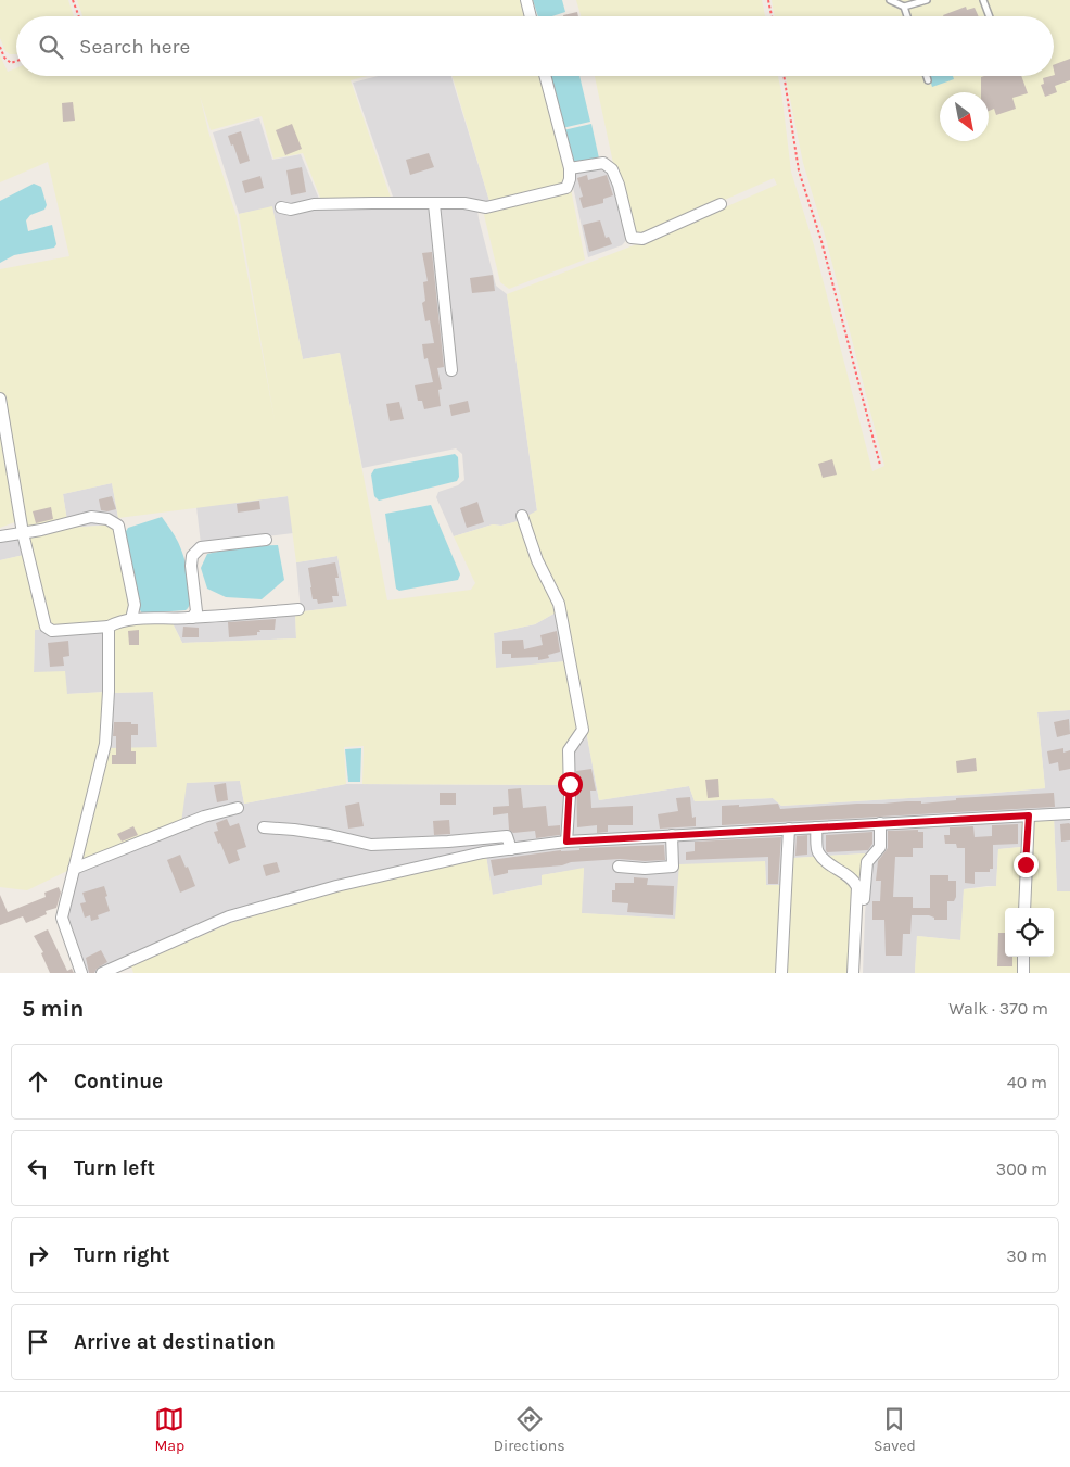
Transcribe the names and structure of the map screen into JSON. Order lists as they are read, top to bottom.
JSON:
{
  "north": "bottom right",
  "page": {
    "search": "Search here",
    "heading": ["5 min", "Walk · 370 m"],
    "list": [
      ["Continue", "40 m"],
      ["Turn left", "300 m"],
      ["Turn right", "30 m"],
      "Arrive at destination"
    ],
    "nav": ["Map", "Directions", "Saved"]
  }
}
